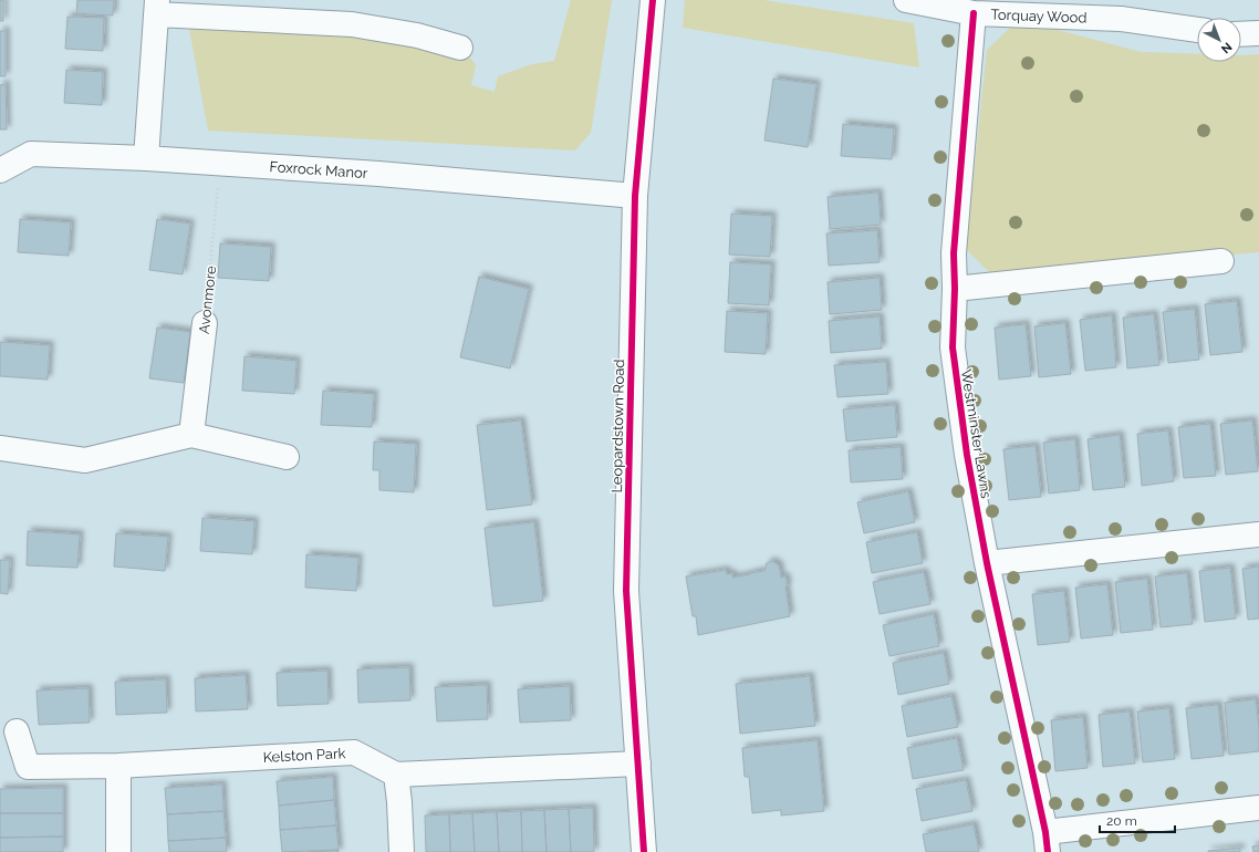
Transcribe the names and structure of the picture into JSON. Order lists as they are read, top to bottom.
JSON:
{
  "streets": {
    "street": [
      "Torquay Wood",
      "Foxrock Manor",
      "Avonmore",
      "Leopardstown Road",
      "Westminster Lawns",
      "Kelston Park"
    ]
  },
  "crossings": [
    ["Torquay Wood", "Westminster Lawns"],
    ["Foxrock Manor", "Avonmore"],
    ["Foxrock Manor", "Leopardstown Road"]
  ],
  "scale_bar": "20 m",
  "north": "bottom right"
}
